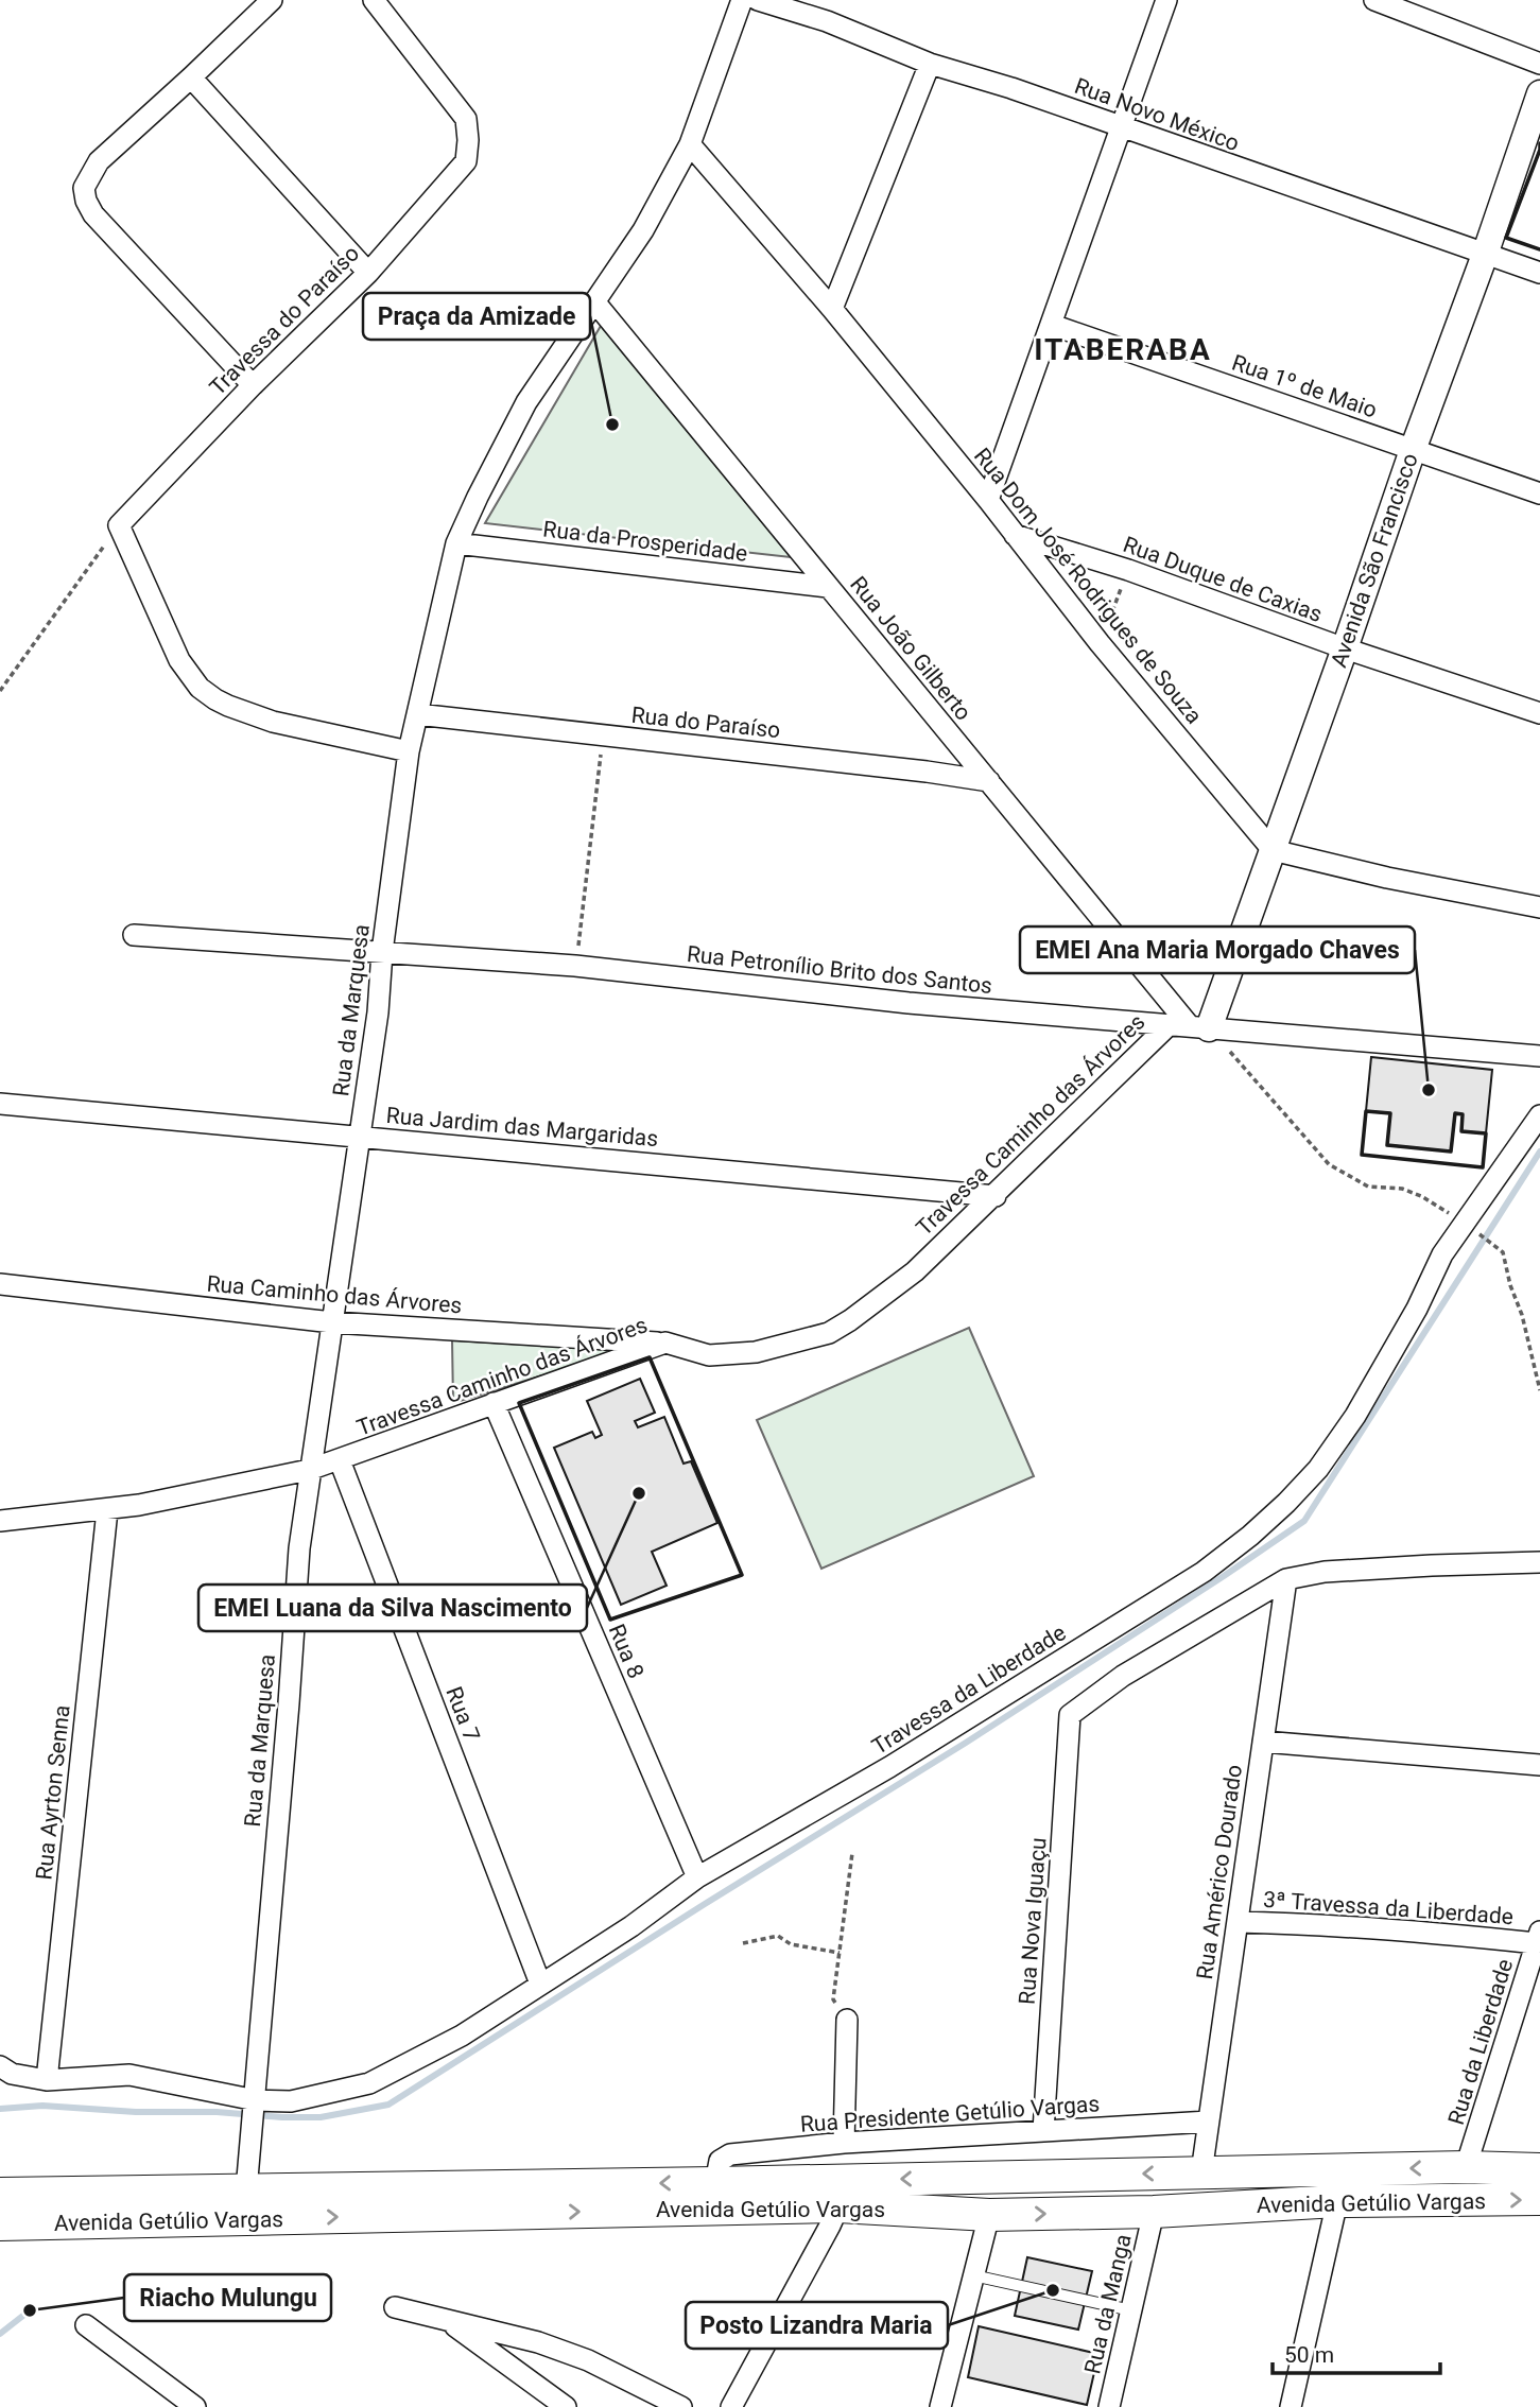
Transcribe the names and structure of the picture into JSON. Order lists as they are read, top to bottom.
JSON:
{
  "streets": {
    "main road": ["Avenida Getúlio Vargas"],
    "street": [
      "Rua Novo México",
      "Travessa do Paraíso",
      "Rua 1º de Maio",
      "Rua da Prosperidade",
      "Avenida São Francisco",
      "Rua Duque de Caxias",
      "Rua Dom José Rodrigues de Souza",
      "Rua João Gilberto",
      "Rua do Paraíso",
      "Rua Petronílio Brito dos Santos",
      "Rua da Marquesa",
      "Travessa Caminho das Árvores",
      "Rua Jardim das Margaridas",
      "Rua Caminho das Árvores",
      "Rua 8",
      "Travessa da Liberdade",
      "Rua 7",
      "Rua Ayrton Senna",
      "Rua Américo Dourado",
      "3ª Travessa da Liberdade",
      "Rua Nova Iguaçu",
      "Rua da Liberdade",
      "Rua Presidente Getúlio Vargas",
      "Rua da Manga"
    ]
  },
  "crossings": [
    ["Rua Novo México", "Avenida São Francisco"],
    ["Rua 1º de Maio", "Avenida São Francisco"],
    ["Rua da Prosperidade", "Rua João Gilberto"],
    ["Rua da Prosperidade", "Rua da Marquesa"],
    ["Avenida São Francisco", "Rua Duque de Caxias"],
    ["Avenida São Francisco", "Rua Dom José Rodrigues de Souza"],
    ["Avenida São Francisco", "Rua João Gilberto"],
    ["Avenida São Francisco", "Rua Petronílio Brito dos Santos"],
    ["Avenida São Francisco", "Travessa Caminho das Árvores"],
    ["Rua Duque de Caxias", "Rua Dom José Rodrigues de Souza"],
    ["Rua Dom José Rodrigues de Souza", "Rua da Marquesa"],
    ["Rua João Gilberto", "Rua do Paraíso"],
    ["Rua João Gilberto", "Rua Petronílio Brito dos Santos"],
    ["Rua João Gilberto", "Rua da Marquesa"],
    ["Rua João Gilberto", "Travessa Caminho das Árvores"],
    ["Rua do Paraíso", "Rua da Marquesa"],
    ["Rua Petronílio Brito dos Santos", "Rua da Marquesa"],
    ["Rua Petronílio Brito dos Santos", "Travessa Caminho das Árvores"],
    ["Rua da Marquesa", "Travessa Caminho das Árvores"],
    ["Rua da Marquesa", "Rua Jardim das Margaridas"],
    ["Rua da Marquesa", "Rua Caminho das Árvores"],
    ["Rua da Marquesa", "Travessa da Liberdade"],
    ["Rua da Marquesa", "Avenida Getúlio Vargas"],
    ["Travessa Caminho das Árvores", "Rua Jardim das Margaridas"],
    ["Travessa Caminho das Árvores", "Rua Caminho das Árvores"],
    ["Travessa Caminho das Árvores", "Rua 8"],
    ["Travessa Caminho das Árvores", "Rua 7"],
    ["Travessa Caminho das Árvores", "Rua Ayrton Senna"],
    ["Rua 8", "Travessa da Liberdade"],
    ["Travessa da Liberdade", "Rua 7"],
    ["Travessa da Liberdade", "Rua Ayrton Senna"],
    ["Rua Américo Dourado", "3ª Travessa da Liberdade"],
    ["Rua Américo Dourado", "Rua Nova Iguaçu"],
    ["Rua Américo Dourado", "Rua Presidente Getúlio Vargas"],
    ["Rua Américo Dourado", "Avenida Getúlio Vargas"],
    ["3ª Travessa da Liberdade", "Rua da Liberdade"],
    ["Rua Nova Iguaçu", "Rua Presidente Getúlio Vargas"],
    ["Rua da Liberdade", "Avenida Getúlio Vargas"],
    ["Rua Presidente Getúlio Vargas", "Avenida Getúlio Vargas"],
    ["Avenida Getúlio Vargas", "Rua da Manga"]
  ],
  "districts": ["ITABERABA"],
  "places": [
    "Praça da Amizade",
    "EMEI Ana Maria Morgado Chaves",
    "EMEI Luana da Silva Nascimento",
    "Posto Lizandra Maria",
    "Riacho Mulungu"
  ],
  "scale_bar": "50 m"
}
